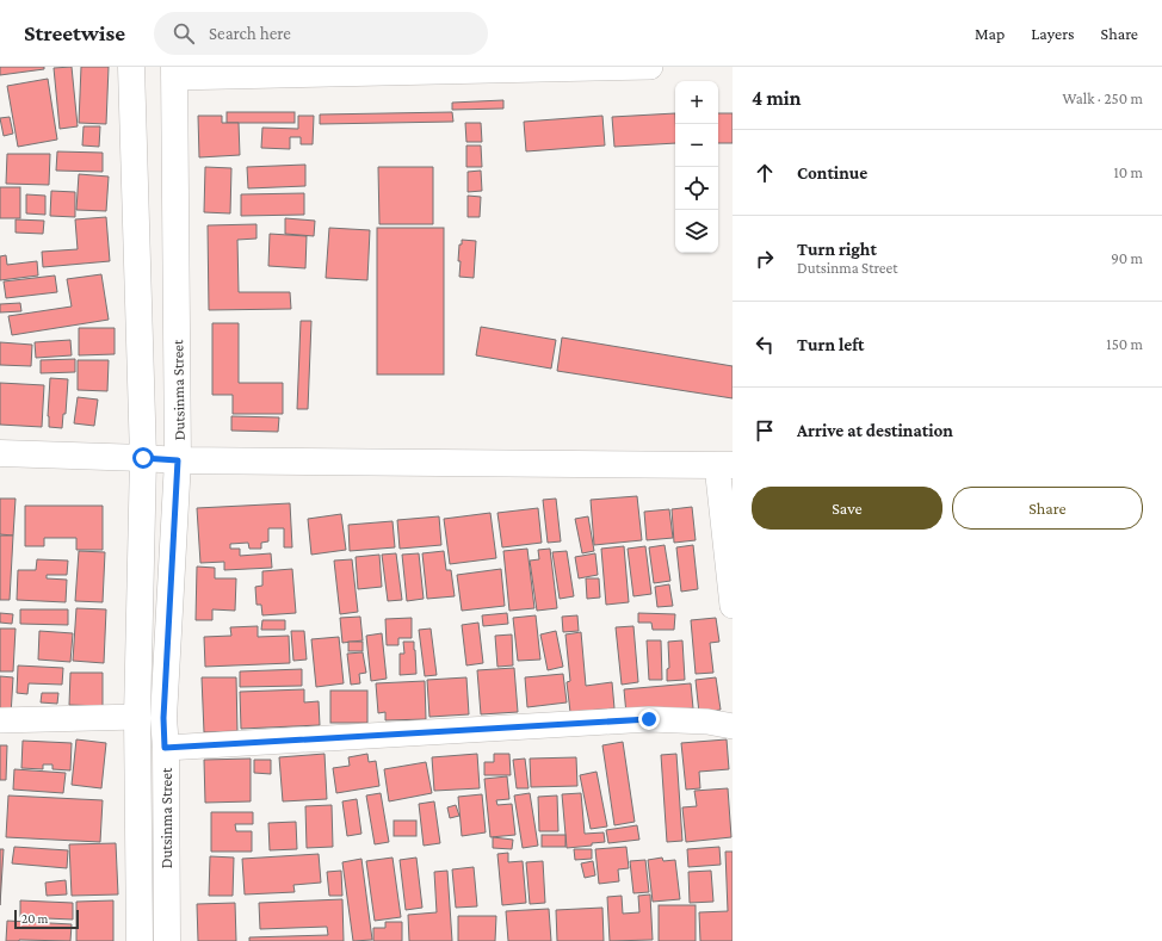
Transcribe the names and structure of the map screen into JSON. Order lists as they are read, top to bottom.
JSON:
{
  "streets": {
    "street": ["Dutsinma Street"]
  },
  "scale_bar": "20 m",
  "page": {
    "header": "Streetwise",
    "search": "Search here",
    "nav": ["Map", "Layers", "Share"],
    "heading": ["4 min", "Walk · 250 m"],
    "map_buttons": ["+", "−"],
    "list": [
      ["Continue", "10 m"],
      ["Turn right", "Dutsinma Street", "90 m"],
      ["Turn left", "150 m"],
      "Arrive at destination"
    ],
    "buttons": ["Save", "Share"],
    "scale": "20 m"
  }
}
